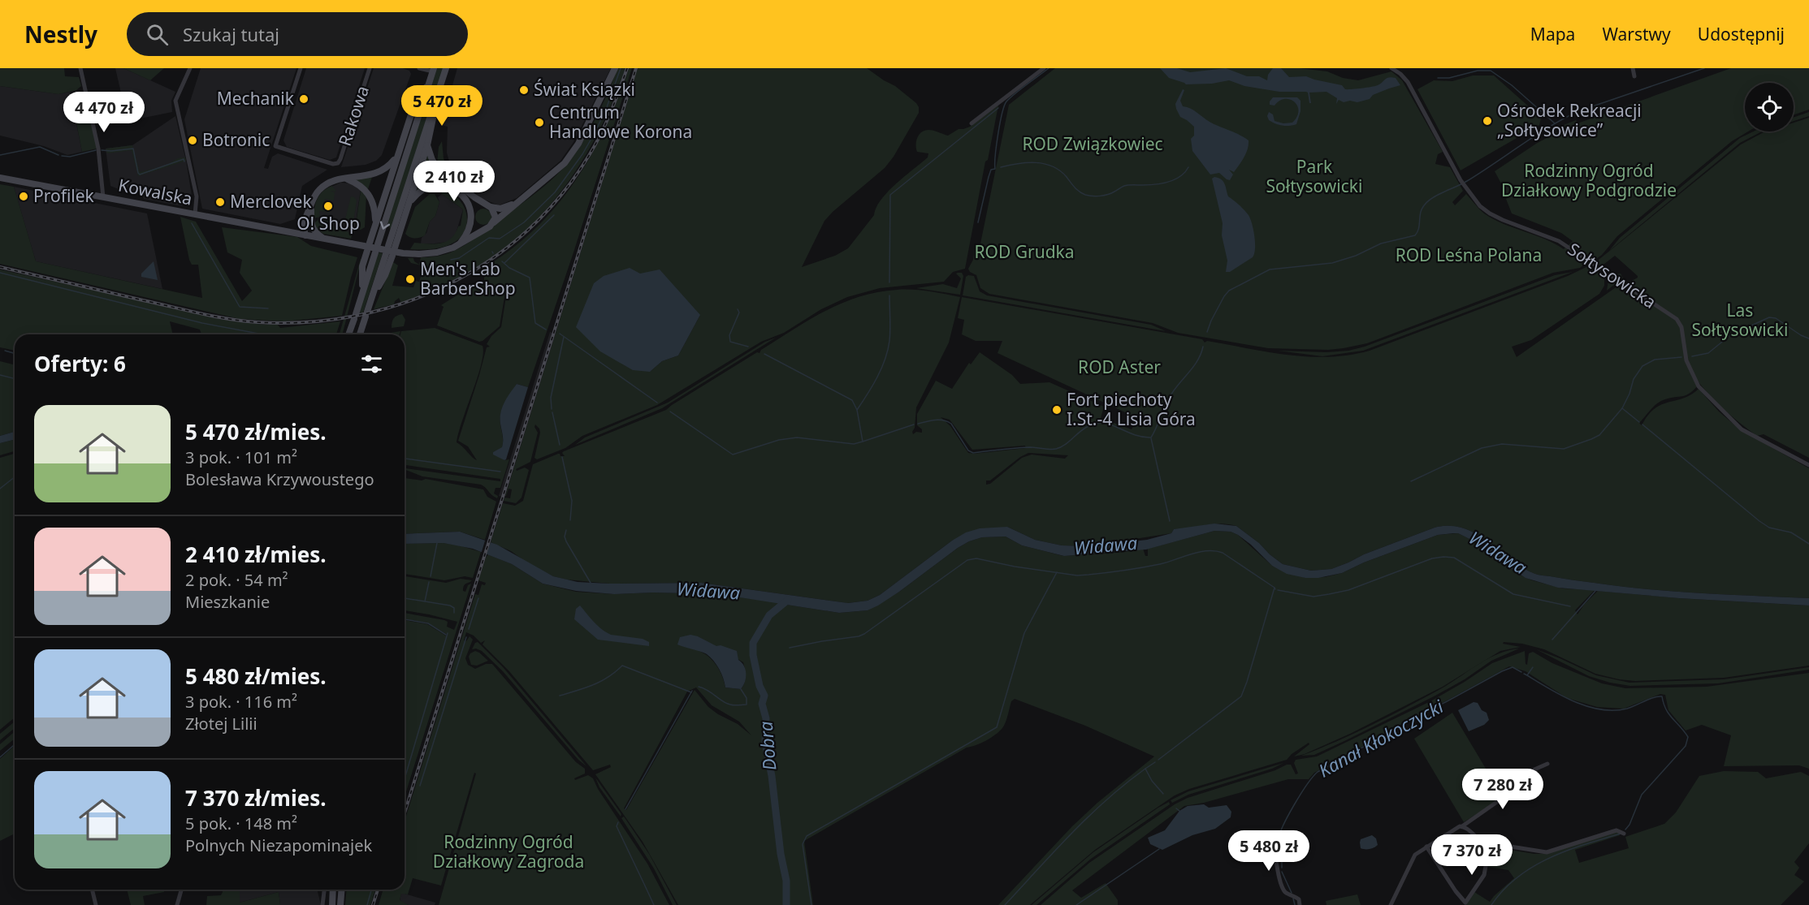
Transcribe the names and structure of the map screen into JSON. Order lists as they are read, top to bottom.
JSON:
{
  "streets": {
    "main road": ["Kowalska"],
    "street": ["Rakowa", "Sołtysowicka"]
  },
  "water": ["Widawa", "Kanał Kłokoczycki", "Dobra"],
  "parks": [
    "ROD Związkowiec",
    "Park Sołtysowicki",
    "Rodzinny Ogród Działkowy Podgrodzie",
    "ROD Grudka",
    "ROD Leśna Polana",
    "Las Sołtysowicki",
    "ROD Aster",
    "Rodzinny Ogród Działkowy Zagroda"
  ],
  "places": [
    "Świat Ksiązki",
    "Mechanik",
    "Ośrodek Rekreacji „Sołtysowice”",
    "Centrum Handlowe Korona",
    "Botronic",
    "Profilek",
    "Merclovek",
    "O! Shop",
    "Men's Lab BarberShop",
    "Fort piechoty I.St.-4 Lisia Góra"
  ],
  "page": {
    "header": "Nestly",
    "search": "Szukaj tutaj",
    "nav": ["Mapa", "Warstwy", "Udostępnij"],
    "price": [
      "5 470 zł",
      "4 470 zł",
      "2 410 zł",
      "7 280 zł",
      "5 480 zł",
      "7 370 zł"
    ],
    "heading": "Oferty: 6",
    "list": [
      {
        "name": "5 470 zł/mies.",
        "note": "3 pok. · 101 m² · Bolesława Krzywoustego"
      },
      {
        "name": "2 410 zł/mies.",
        "note": "2 pok. · 54 m² · Mieszkanie"
      },
      {
        "name": "5 480 zł/mies.",
        "note": "3 pok. · 116 m² · Złotej Lilii"
      },
      {
        "name": "7 370 zł/mies.",
        "note": "5 pok. · 148 m² · Polnych Niezapominajek"
      }
    ]
  }
}
